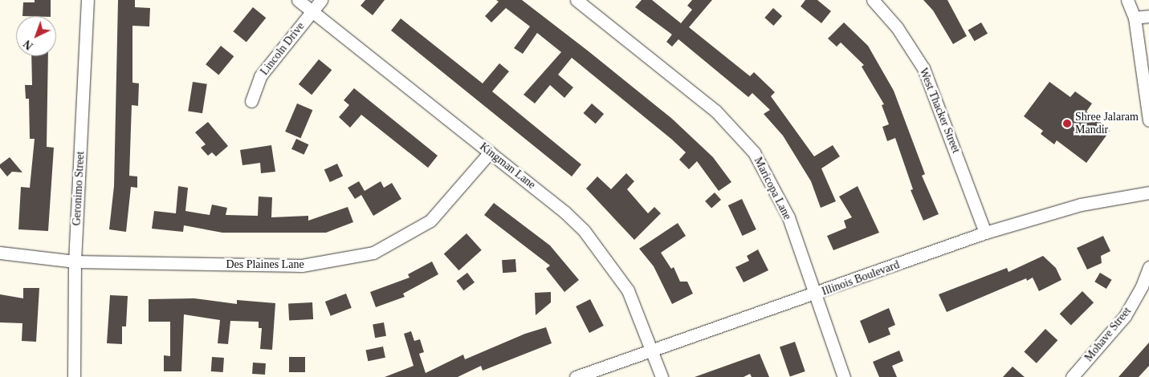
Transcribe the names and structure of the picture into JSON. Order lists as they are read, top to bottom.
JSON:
{
  "streets": {
    "street": [
      "Lincoln Drive",
      "West Thacker Street",
      "Kingman Lane",
      "Geronimo Street",
      "Maricopa Lane",
      "Des Plaines Lane",
      "Illinois Boulevard",
      "Mohave Street"
    ]
  },
  "crossings": [
    ["Lincoln Drive", "Kingman Lane"],
    ["West Thacker Street", "Illinois Boulevard"],
    ["Kingman Lane", "Des Plaines Lane"],
    ["Kingman Lane", "Illinois Boulevard"],
    ["Geronimo Street", "Des Plaines Lane"],
    ["Maricopa Lane", "Illinois Boulevard"]
  ],
  "places": ["Shree Jalaram Mandir"],
  "north": "bottom left"
}
